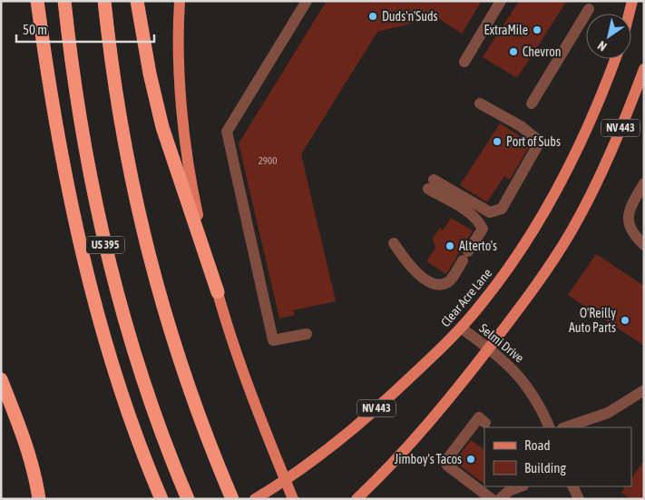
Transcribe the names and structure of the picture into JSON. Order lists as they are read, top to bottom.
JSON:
{
  "streets": {
    "highway": ["US 395"],
    "main road": ["NV 443", "Clear Acre Lane"],
    "street": ["Selmi Drive"]
  },
  "crossings": [
    ["NV 443", "Selmi Drive"],
    ["Clear Acre Lane", "Selmi Drive"]
  ],
  "places": [
    "Duds'n'Suds",
    "ExtraMile",
    "Chevron",
    "Port of Subs",
    "Alterto's",
    "O'Reilly Auto Parts",
    "Jimboy's Tacos"
  ],
  "house_numbers": ["2900"],
  "legend": ["Road", "Building"],
  "scale_bar": "50 m",
  "north": "bottom left"
}
